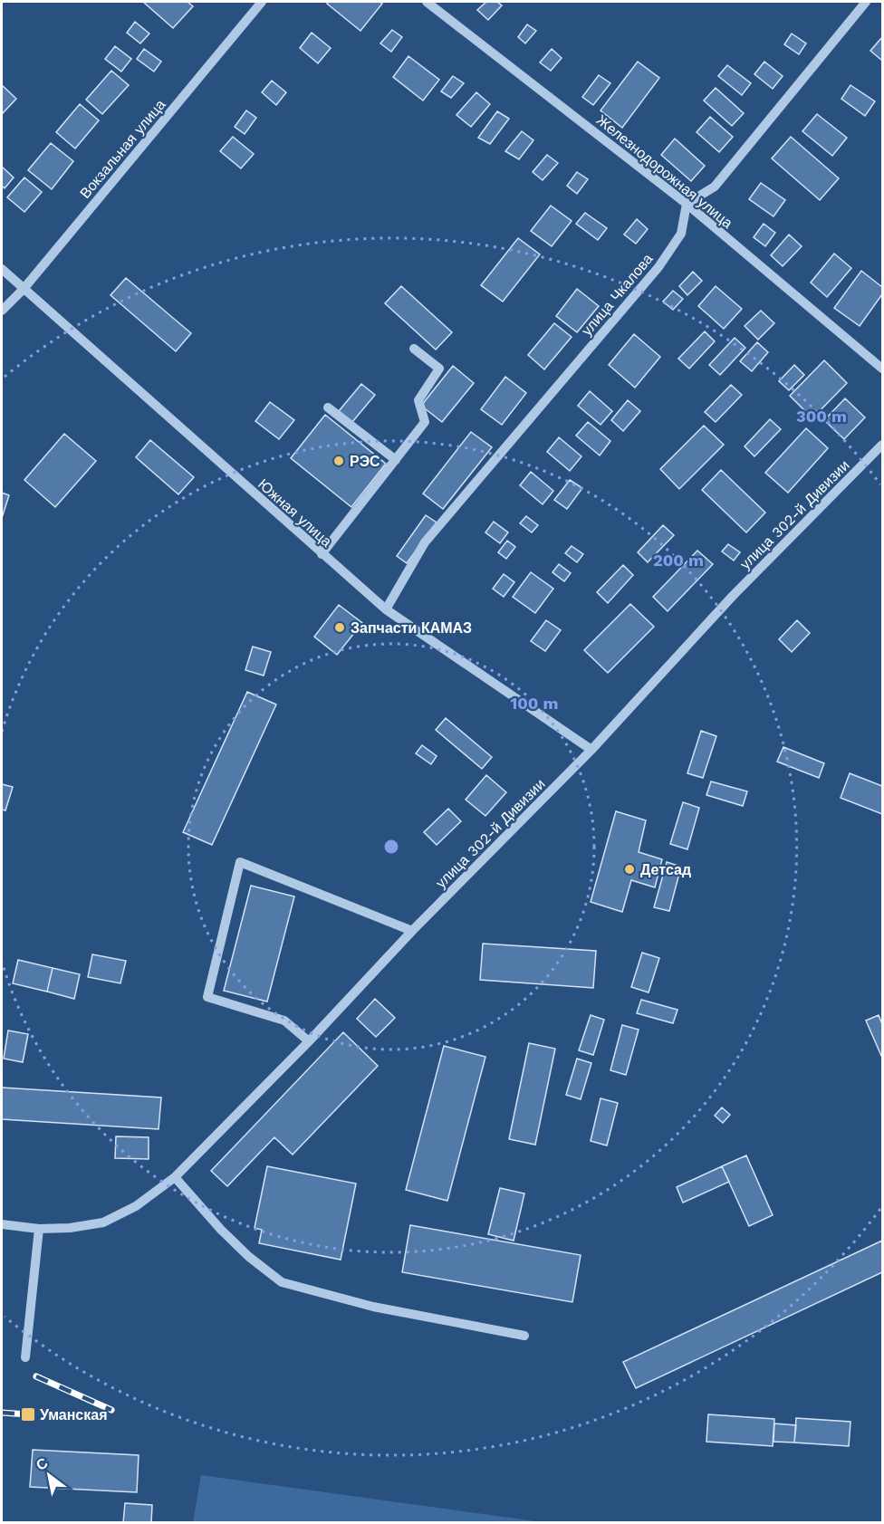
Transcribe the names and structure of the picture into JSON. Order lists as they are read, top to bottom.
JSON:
{
  "streets": {
    "street": [
      "Вокзальная улица",
      "Железнодорожная улица",
      "улица Чкалова",
      "Южная улица",
      "улица 302-й Дивизии"
    ]
  },
  "crossings": [
    ["Вокзальная улица", "Южная улица"],
    ["Железнодорожная улица", "улица Чкалова"],
    ["улица Чкалова", "Южная улица"],
    ["Южная улица", "улица 302-й Дивизии"]
  ],
  "places": {
    "other": ["РЭС", "Запчасти КАМАЗ", "Детсад"],
    "transit": ["Уманская"]
  },
  "north": "top left",
  "rings": ["300 m", "200 m", "100 m"]
}
